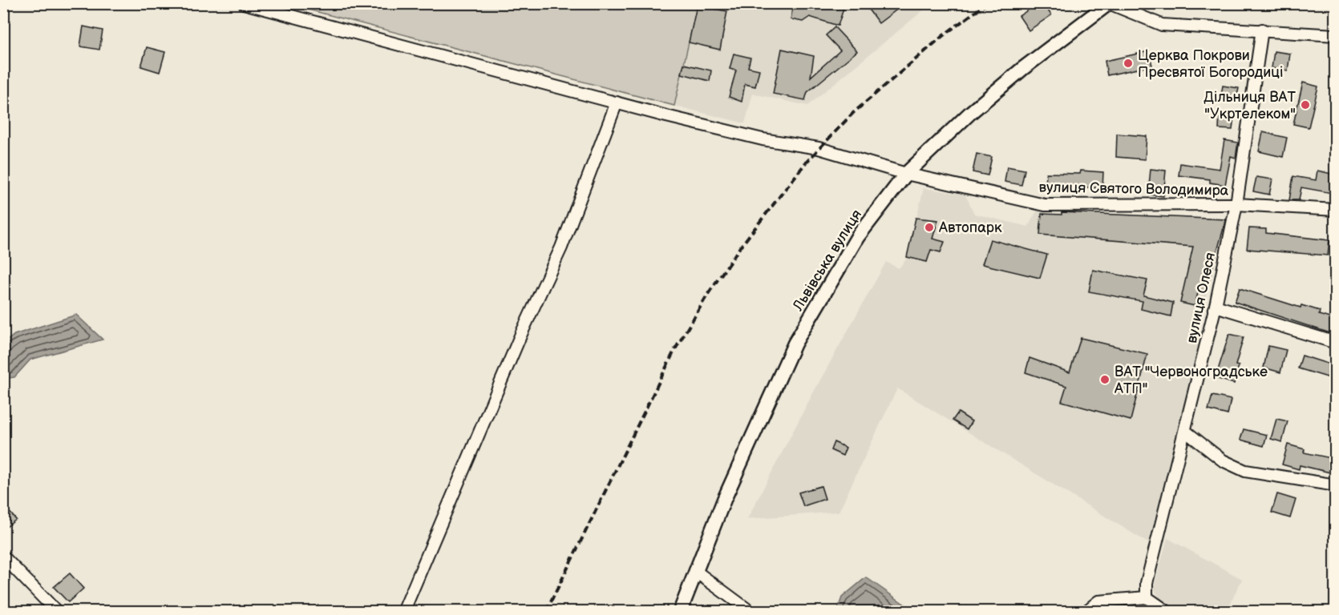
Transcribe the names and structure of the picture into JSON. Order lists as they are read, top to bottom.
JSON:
{
  "streets": {
    "main road": ["Львівська вулиця"],
    "street": ["вулиця Святого Володимира", "вулиця Олеся"]
  },
  "crossings": [
    ["вулиця Святого Володимира", "Львівська вулиця"],
    ["вулиця Святого Володимира", "вулиця Олеся"]
  ],
  "places": [
    "Церква Покрови Пресвятої Богородиці",
    "Дільниця ВАТ \"Укртелеком\"",
    "Автопарк",
    "ВАТ \"Червоноградське АТП\""
  ]
}
